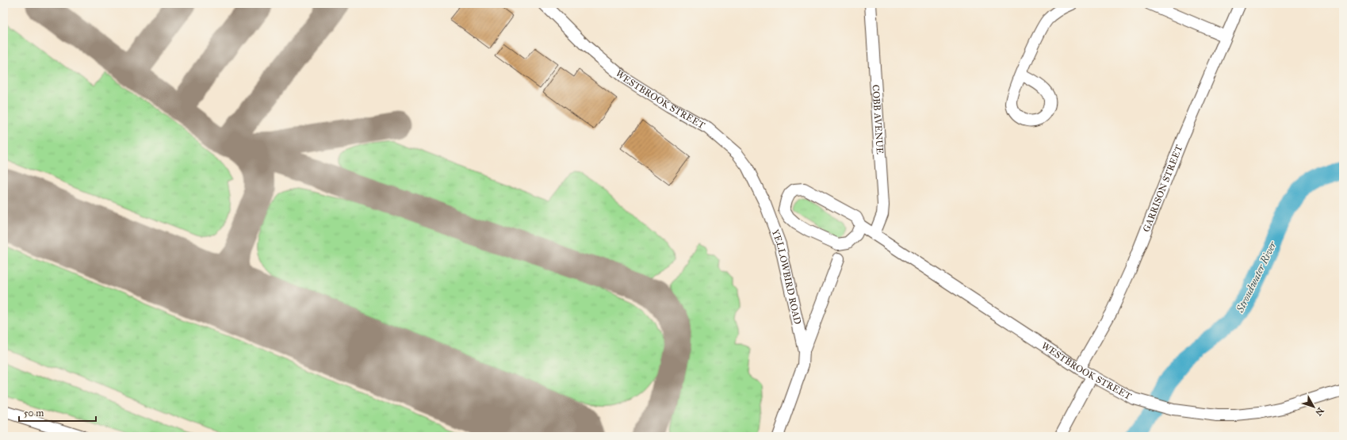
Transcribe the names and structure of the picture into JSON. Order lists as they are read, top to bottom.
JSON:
{
  "streets": {
    "street": [
      "WESTBROOK STREET",
      "COBB AVENUE",
      "GARRISON STREET",
      "YELLOWBIRD ROAD"
    ]
  },
  "crossings": [
    ["WESTBROOK STREET", "COBB AVENUE"],
    ["WESTBROOK STREET", "GARRISON STREET"],
    ["WESTBROOK STREET", "YELLOWBIRD ROAD"]
  ],
  "water": ["Stroudwater River"],
  "scale_bar": "50 m",
  "north": "bottom right"
}
